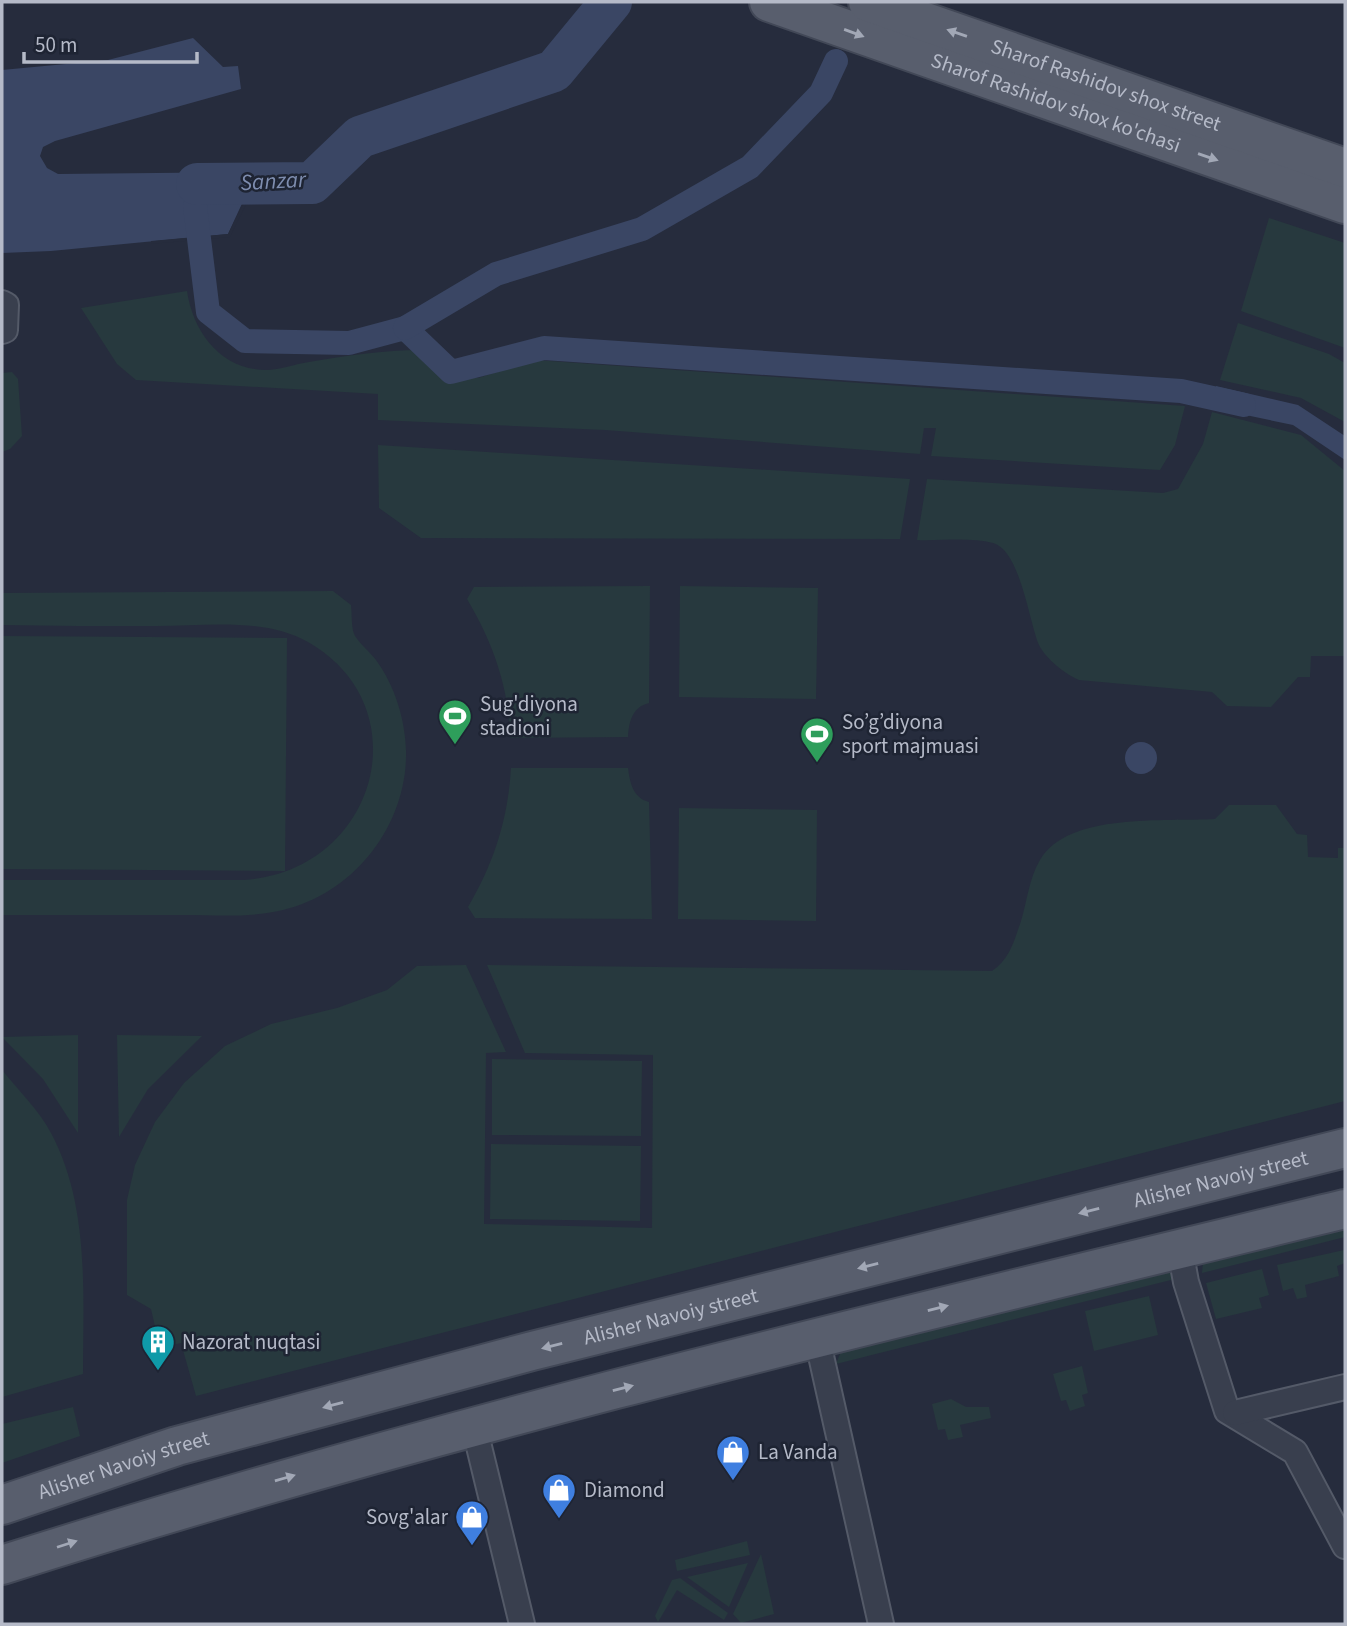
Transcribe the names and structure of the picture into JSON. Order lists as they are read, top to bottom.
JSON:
{
  "streets": {
    "main road": ["Sharof Rashidov shox street", "Sharof Rashidov shox ko'chasi", "Alisher Navoiy street"]
  },
  "one_way": ["Sharof Rashidov shox street", "Sharof Rashidov shox ko'chasi"],
  "water": ["Sanzar"],
  "places": {
    "sports": ["Sug'diyona stadioni", "So’g’diyona sport majmuasi"],
    "building": ["Nazorat nuqtasi"],
    "shop": ["La Vanda", "Diamond", "Sovg'alar"]
  },
  "scale_bar": "50 m"
}
